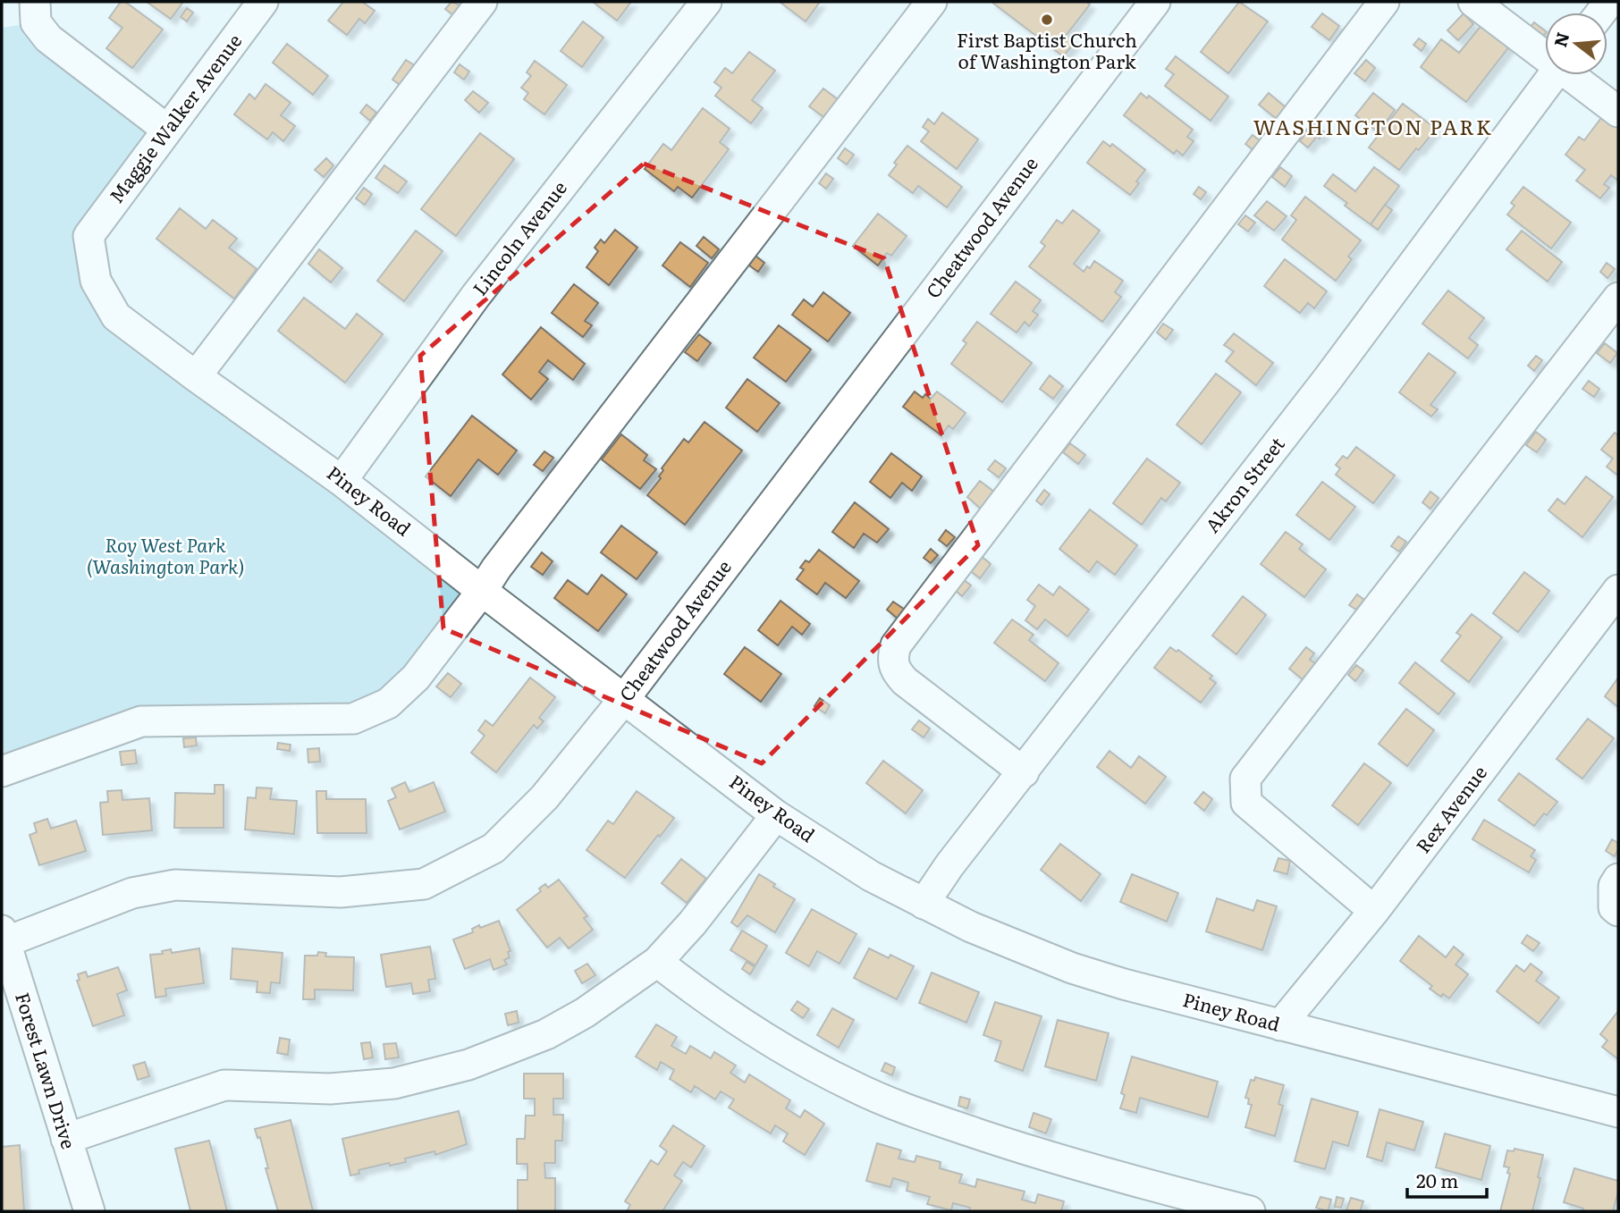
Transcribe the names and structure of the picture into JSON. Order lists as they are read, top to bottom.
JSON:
{
  "streets": {
    "street": [
      "Maggie Walker Avenue",
      "Cheatwood Avenue",
      "Lincoln Avenue",
      "Akron Street",
      "Piney Road",
      "Rex Avenue",
      "Forest Lawn Drive"
    ]
  },
  "crossings": [
    ["Maggie Walker Avenue", "Piney Road"],
    ["Cheatwood Avenue", "Piney Road"],
    ["Cheatwood Avenue", "Forest Lawn Drive"],
    ["Lincoln Avenue", "Piney Road"],
    ["Akron Street", "Piney Road"],
    ["Piney Road", "Rex Avenue"]
  ],
  "districts": ["WASHINGTON PARK"],
  "parks": ["Roy West Park (Washington Park)"],
  "places": ["First Baptist Church of Washington Park"],
  "scale_bar": "20 m",
  "north": "left"
}
